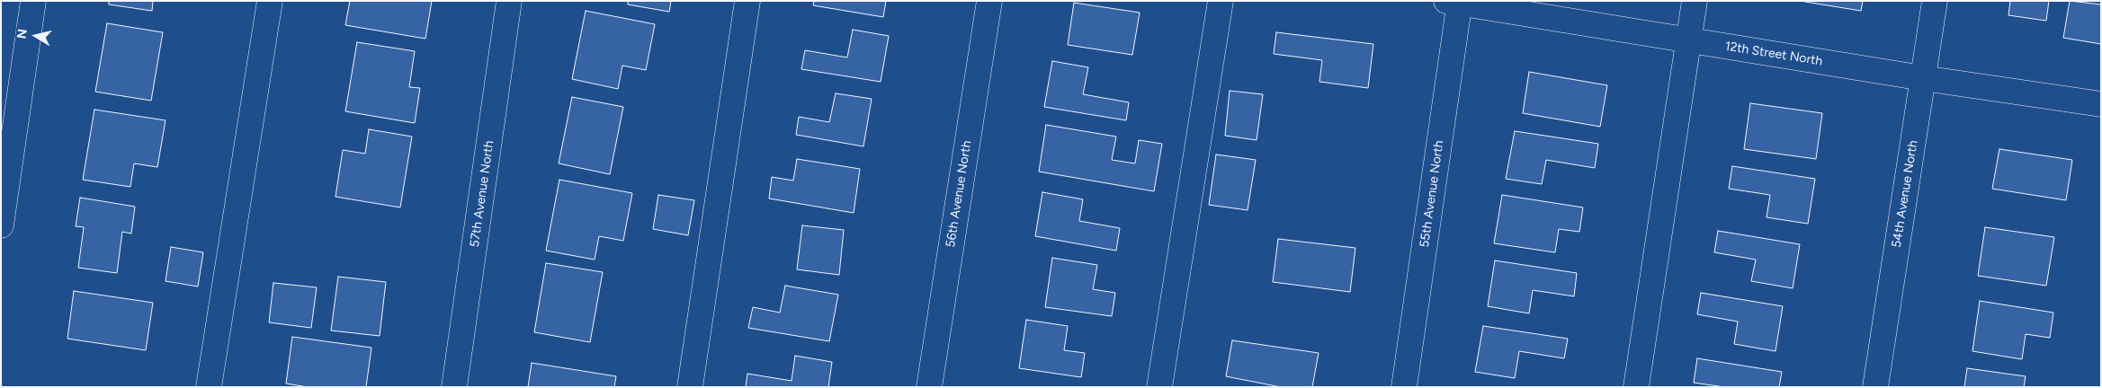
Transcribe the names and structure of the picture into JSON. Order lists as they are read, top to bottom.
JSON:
{
  "streets": {
    "street": [
      "12th Street North",
      "57th Avenue North",
      "56th Avenue North",
      "55th Avenue North",
      "54th Avenue North"
    ]
  },
  "crossings": [
    ["12th Street North", "55th Avenue North"],
    ["12th Street North", "54th Avenue North"]
  ],
  "north": "left"
}
